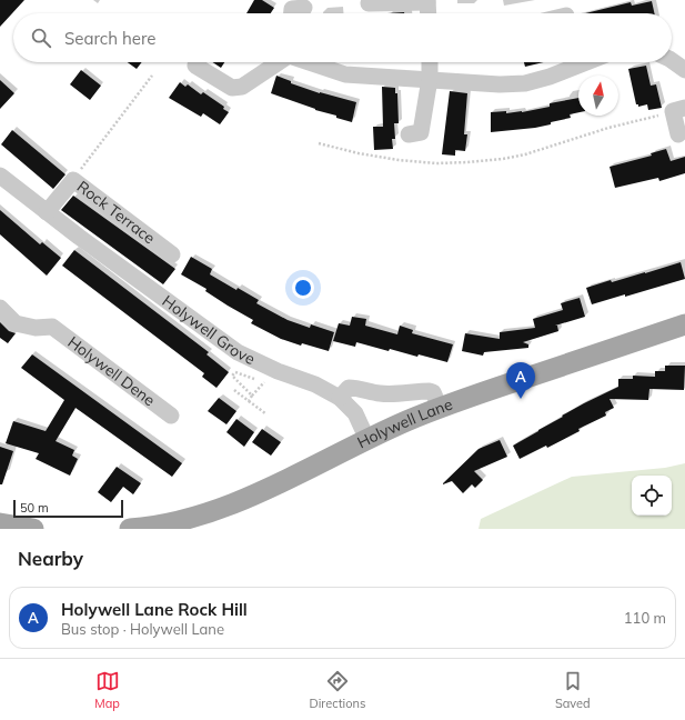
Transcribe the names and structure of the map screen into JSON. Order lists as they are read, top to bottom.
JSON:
{
  "streets": {
    "main road": ["Holywell Lane"],
    "street": ["Rock Terrace", "Holywell Grove", "Holywell Dene"]
  },
  "crossings": [
    ["Rock Terrace", "Holywell Grove"],
    ["Holywell Grove", "Holywell Lane"]
  ],
  "scale_bar": "50 m",
  "north": "top",
  "page": {
    "search": "Search here",
    "pins": "A",
    "scale": "50 m",
    "heading": "Nearby",
    "list": [
      {
        "mark": "A",
        "name": "Holywell Lane Rock Hill",
        "note": "Bus stop · Holywell Lane",
        "value": "110 m"
      }
    ],
    "nav": ["Map", "Directions", "Saved"]
  }
}
